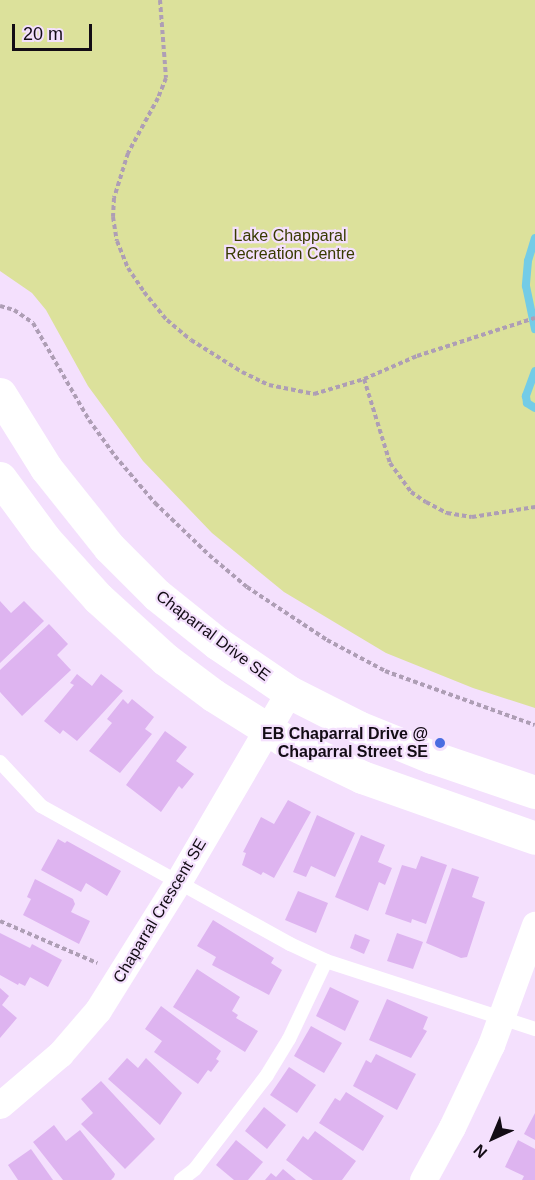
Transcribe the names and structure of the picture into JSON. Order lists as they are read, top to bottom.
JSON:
{
  "streets": {
    "street": ["Chaparral Drive SE", "Chaparral Crescent SE"]
  },
  "crossings": [
    ["Chaparral Drive SE", "Chaparral Crescent SE"]
  ],
  "parks": ["Lake Chapparal Recreation Centre"],
  "places": ["EB Chaparral Drive @ Chaparral Street SE"],
  "scale_bar": "20 m",
  "north": "bottom left"
}
